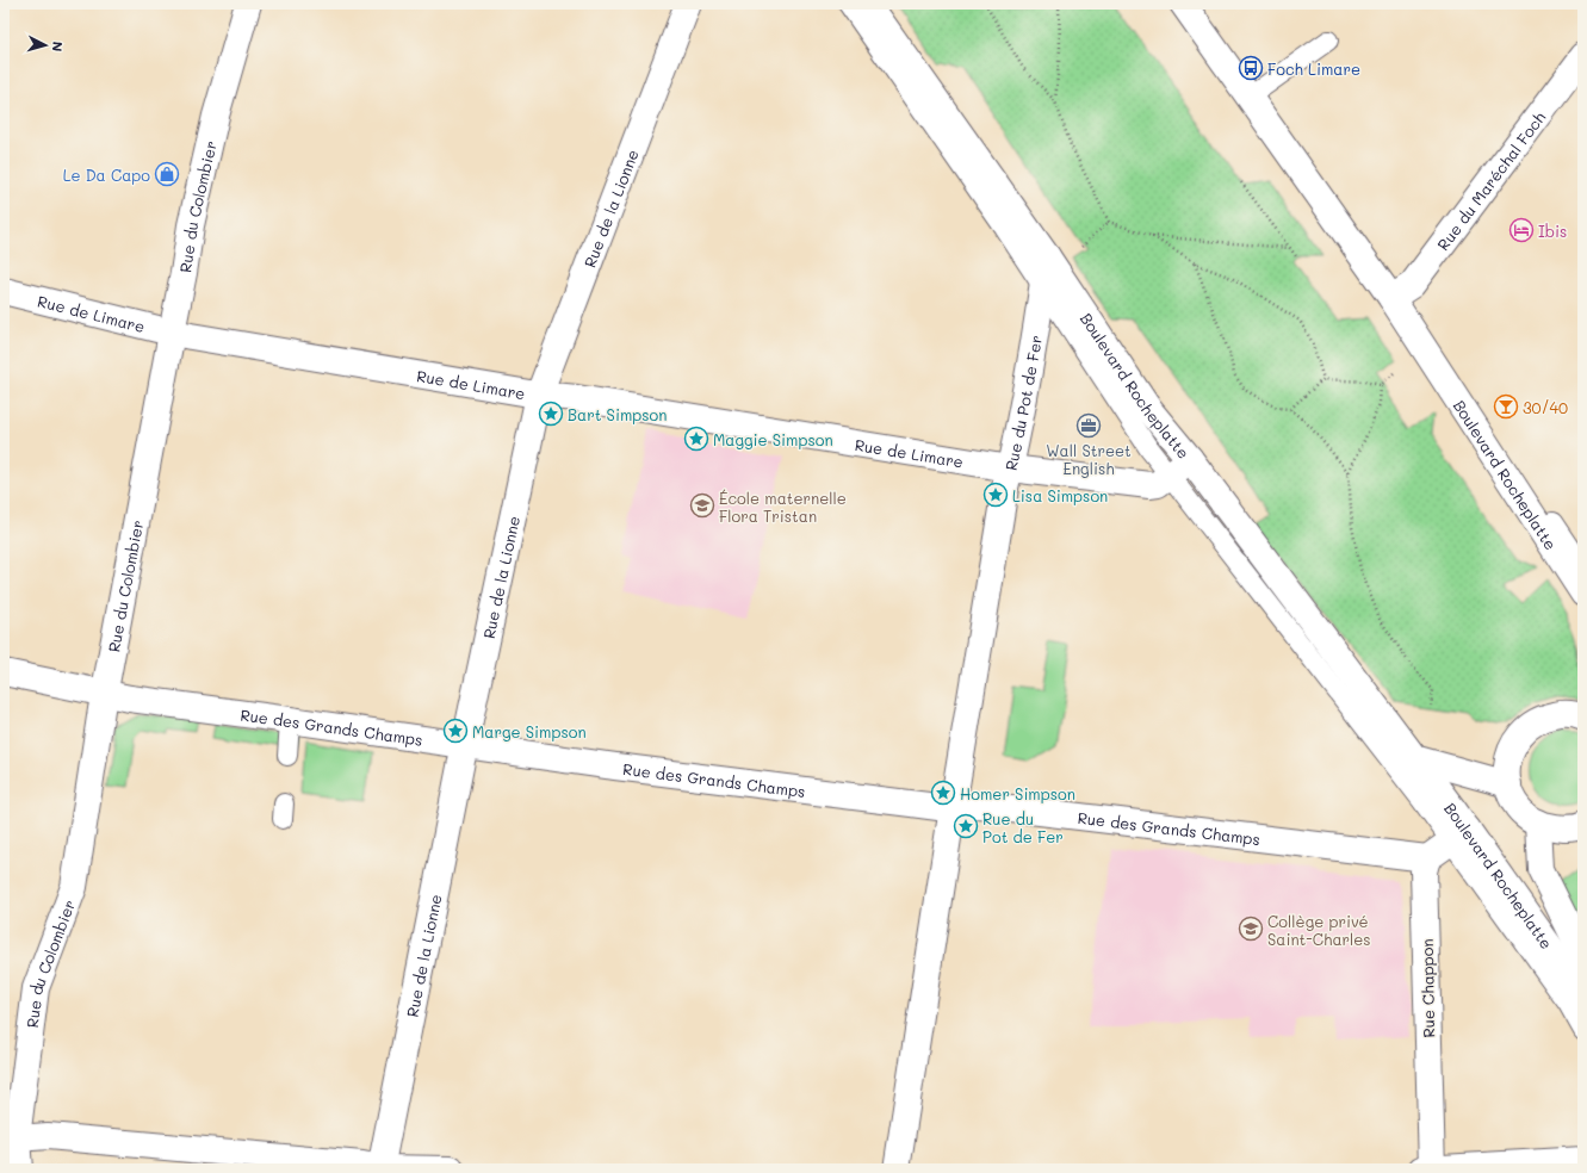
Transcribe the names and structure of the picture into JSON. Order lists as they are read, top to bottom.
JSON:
{
  "streets": {
    "street": [
      "Rue du Maréchal Foch",
      "Rue du Colombier",
      "Rue de la Lionne",
      "Rue de Limare",
      "Boulevard Rocheplatte",
      "Rue du Pot de Fer",
      "Rue des Grands Champs",
      "Rue Chappon"
    ]
  },
  "crossings": [
    ["Rue du Maréchal Foch", "Boulevard Rocheplatte"],
    ["Rue du Colombier", "Rue de Limare"],
    ["Rue du Colombier", "Rue des Grands Champs"],
    ["Rue de la Lionne", "Rue de Limare"],
    ["Rue de la Lionne", "Rue des Grands Champs"],
    ["Rue de Limare", "Boulevard Rocheplatte"],
    ["Rue de Limare", "Rue du Pot de Fer"],
    ["Boulevard Rocheplatte", "Rue du Pot de Fer"],
    ["Rue du Pot de Fer", "Rue des Grands Champs"],
    ["Rue des Grands Champs", "Rue Chappon"]
  ],
  "places": {
    "bus stop": ["Foch Limare"],
    "shop": ["Le Da Capo"],
    "hotel": ["Ibis"],
    "bar": ["30/40"],
    "place": [
      "Bart Simpson",
      "Maggie Simpson",
      "Lisa Simpson",
      "Marge Simpson",
      "Homer Simpson",
      "Rue du Pot de Fer"
    ],
    "office": ["Wall Street English"],
    "school or university": ["École maternelle Flora Tristan", "Collège privé Saint-Charles"]
  },
  "north": "right"
}
